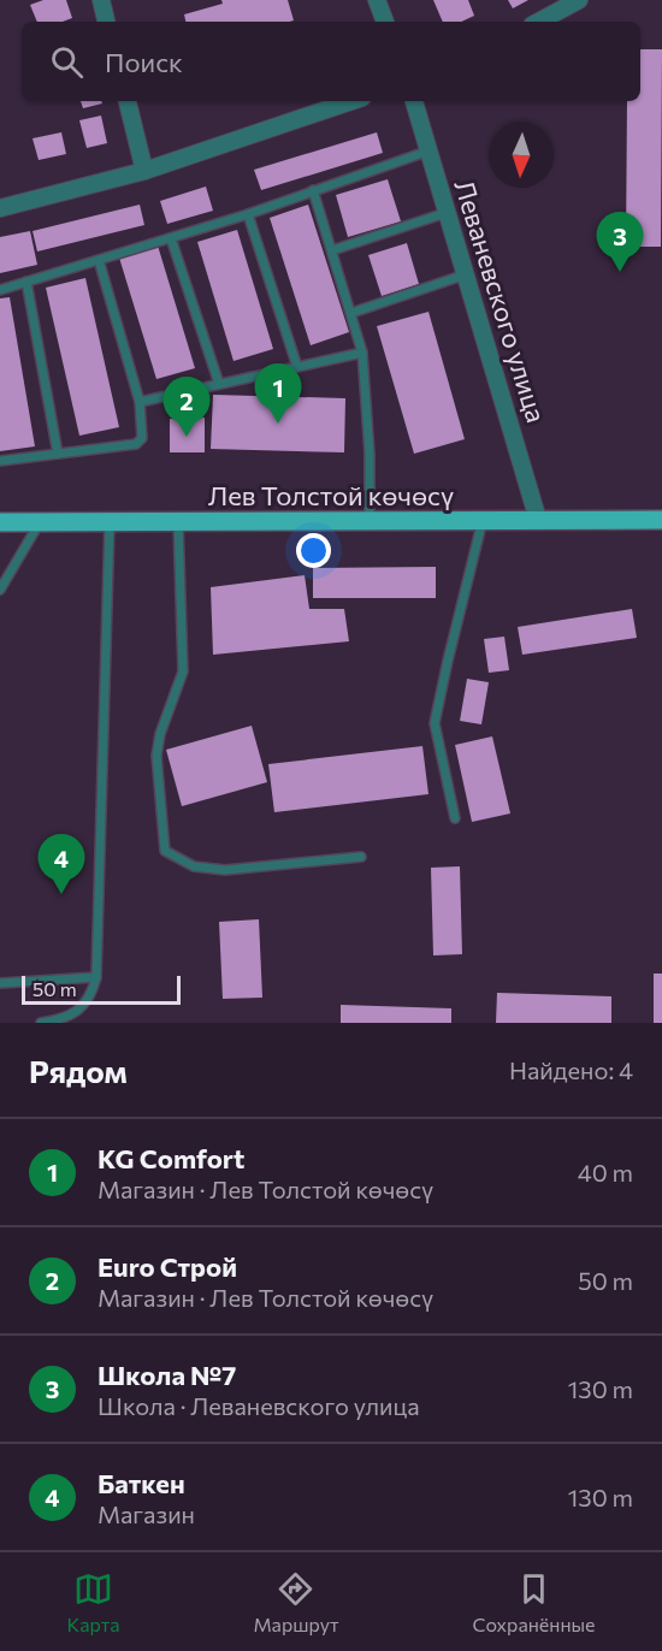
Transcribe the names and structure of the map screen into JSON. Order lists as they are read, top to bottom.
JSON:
{
  "streets": {
    "main road": ["Лев Толстой көчөсү"],
    "street": ["Леваневского улица"]
  },
  "crossings": [
    ["Леваневского улица", "Лев Толстой көчөсү"]
  ],
  "scale_bar": "50 m",
  "north": "bottom",
  "page": {
    "search": "Поиск",
    "pins": [
      "3",
      "1",
      "2",
      "4"
    ],
    "scale": "50 m",
    "heading": ["Рядом", "Найдено: 4"],
    "list": [
      {
        "mark": "1",
        "name": "KG Comfort",
        "note": "Магазин · Лев Толстой көчөсү",
        "value": "40 m"
      },
      {
        "mark": "2",
        "name": "Euro Строй",
        "note": "Магазин · Лев Толстой көчөсү",
        "value": "50 m"
      },
      {
        "mark": "3",
        "name": "Школа №7",
        "note": "Школа · Леваневского улица",
        "value": "130 m"
      },
      {
        "mark": "4",
        "name": "Баткен",
        "note": "Магазин",
        "value": "130 m"
      }
    ],
    "nav": ["Карта", "Маршрут", "Сохранённые"]
  }
}
